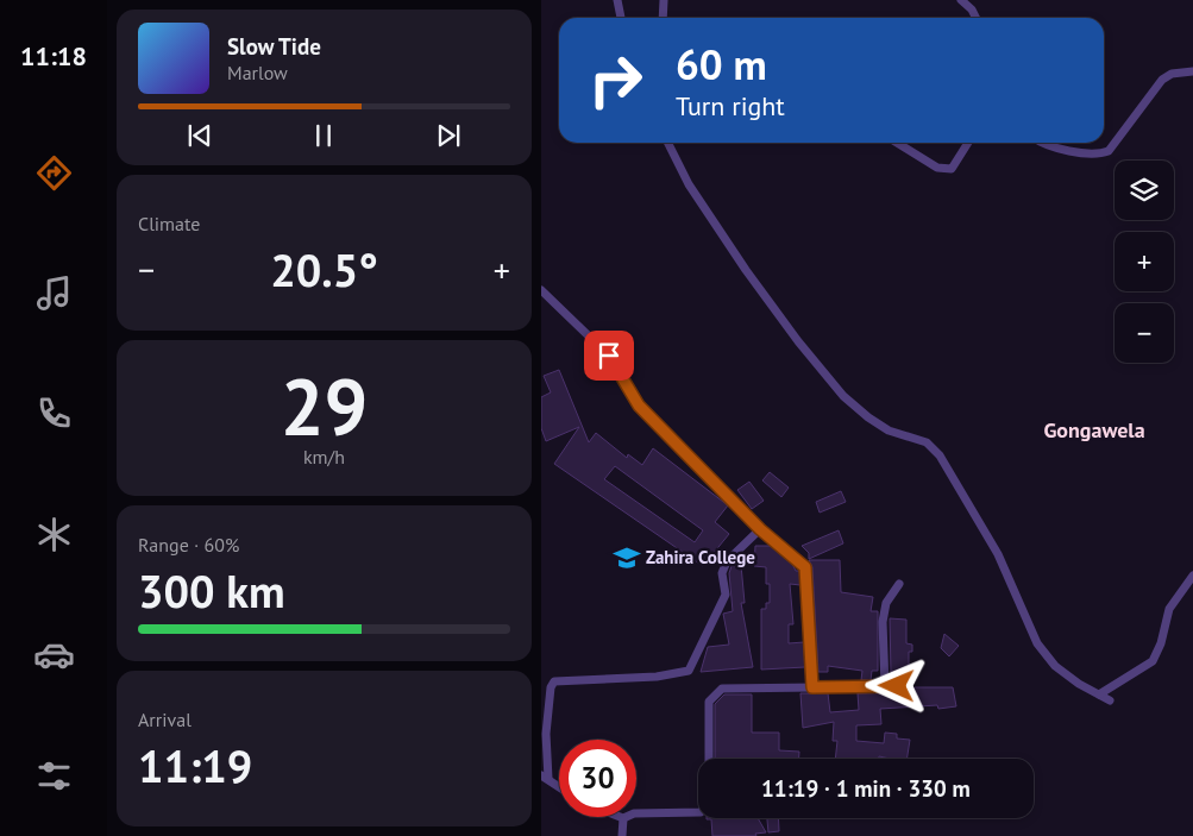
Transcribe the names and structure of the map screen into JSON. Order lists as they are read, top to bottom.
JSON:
{
  "districts": ["Gongawela"],
  "places": {
    "school or university": ["Zahira College"]
  },
  "page": {
    "tabs": "11:18",
    "turn": ["60 m", "Turn right"],
    "song": ["Slow Tide", "Marlow"],
    "map_buttons": ["+", "−"],
    "tile": [
      "Climate",
      ["29", "km/h"],
      ["Range · 60%", "300 km"],
      ["Arrival", "11:19"]
    ],
    "heat": ["−", "20.5°", "+"],
    "limit": "30",
    "trip": "11:19 · 1 min · 330 m"
  }
}
